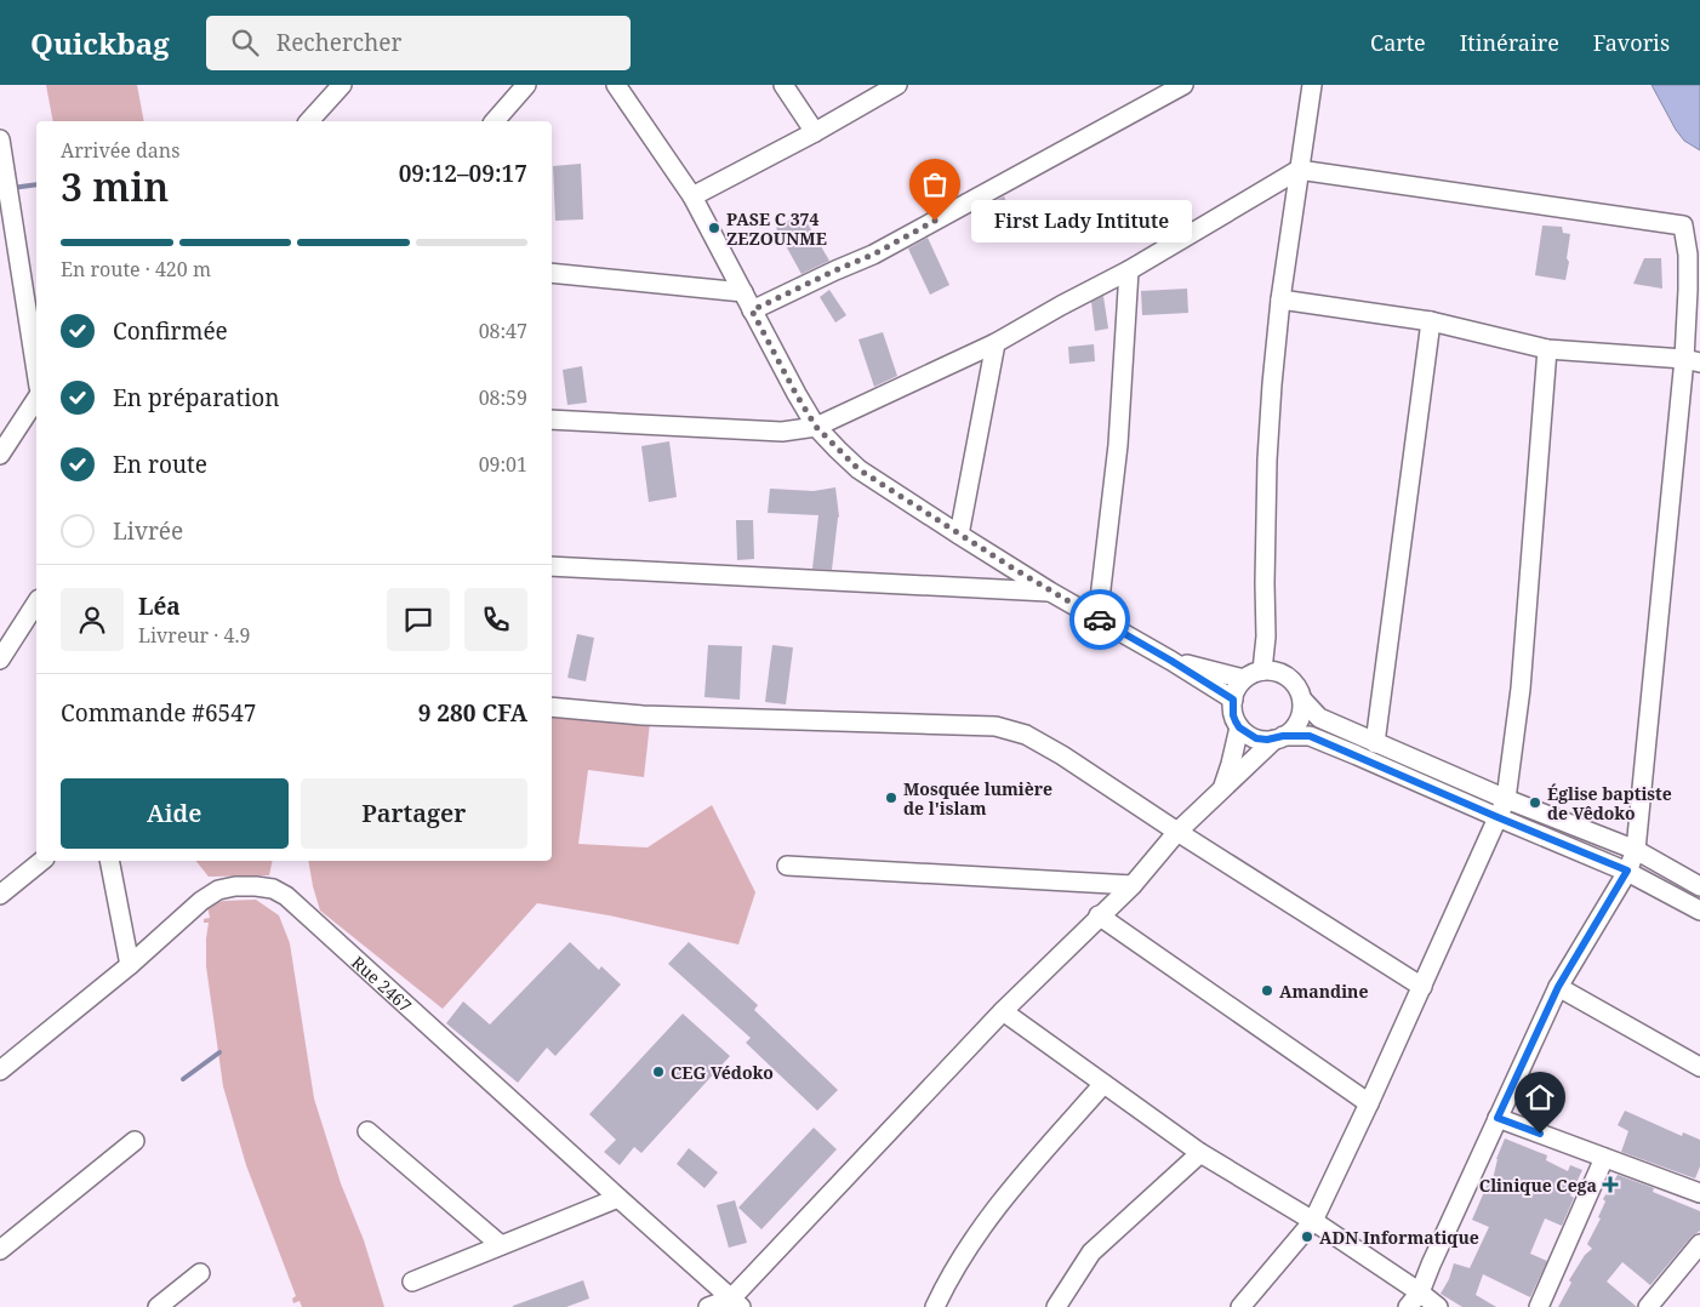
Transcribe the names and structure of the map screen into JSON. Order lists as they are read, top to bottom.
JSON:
{
  "streets": {
    "street": ["Rue 2467"]
  },
  "places": {
    "other": [
      "First Lady Intitute",
      "PASE C 374 ZEZOUNME",
      "Mosquée lumière de l'islam",
      "Église baptiste de Vêdoko",
      "Amandine",
      "CEG Védoko",
      "ADN Informatique"
    ],
    "health": ["Clinique Cega"]
  },
  "page": {
    "header": "Quickbag",
    "search": "Rechercher",
    "nav": ["Carte", "Itinéraire", "Favoris"],
    "heading": ["3 min", "Arrivée dans", "09:12–09:17"],
    "panel": [
      "Léa",
      "Livreur · 4.9",
      "Commande #6547",
      "9 280 CFA"
    ],
    "bubble": "First Lady Intitute",
    "bar": "En route · 420 m",
    "list": [
      ["Confirmée", "08:47"],
      ["En préparation", "08:59"],
      ["En route", "09:01"],
      "Livrée"
    ],
    "buttons": ["Aide", "Partager"]
  }
}
